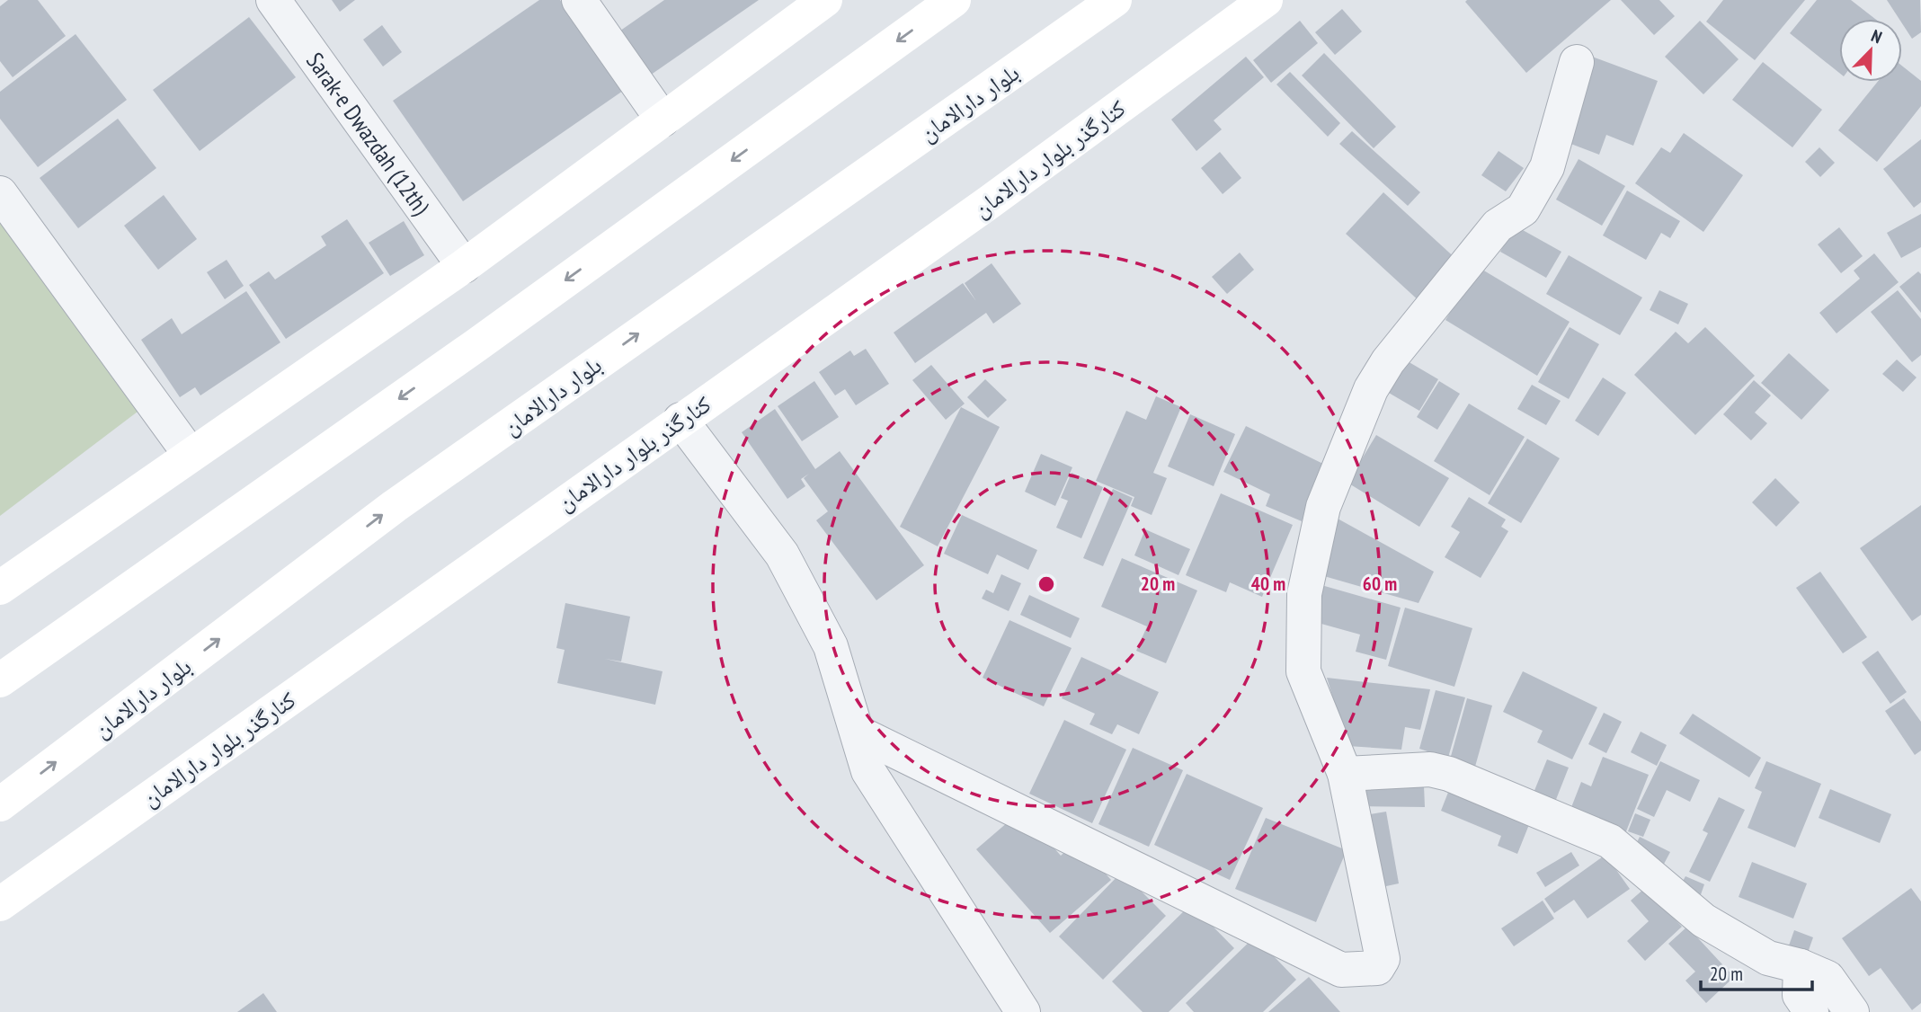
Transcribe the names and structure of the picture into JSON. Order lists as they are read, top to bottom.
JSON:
{
  "streets": {
    "street": ["بلوار دارالامان", "Sarak-e Dwazdah (12th)", "کنارگذر بلوار دارالامان"]
  },
  "scale_bar": "20 m",
  "north": "top right",
  "rings": ["20 m", "40 m", "60 m"]
}
